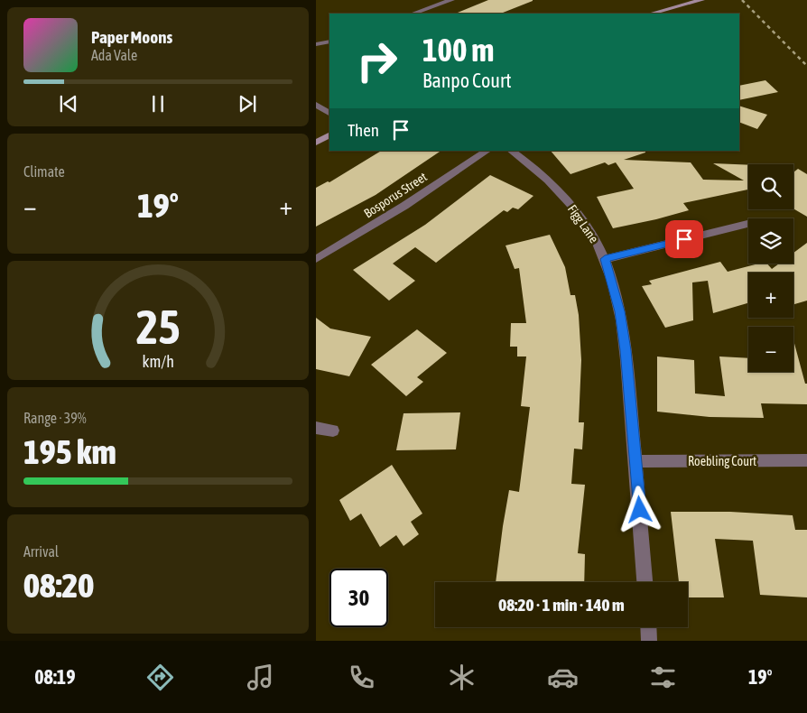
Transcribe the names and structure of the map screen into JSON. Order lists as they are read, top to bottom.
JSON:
{
  "streets": {
    "street": ["Bosporus Street", "Figg Lane", "Roebling Court"]
  },
  "crossings": [
    ["Figg Lane", "Roebling Court"]
  ],
  "page": {
    "turn": ["100 m", "Banpo Court"],
    "song": ["Paper Moons", "Ada Vale"],
    "then": "Then",
    "tile": [
      "Climate",
      ["Range · 39%", "195 km"],
      ["Arrival", "08:20"]
    ],
    "map_buttons": ["+", "−"],
    "heat": ["−", "19°", "+"],
    "limit": "30",
    "trip": "08:20 · 1 min · 140 m",
    "tabs": ["08:19", "19°"],
    "gauge": ["25", "km/h"]
  }
}
